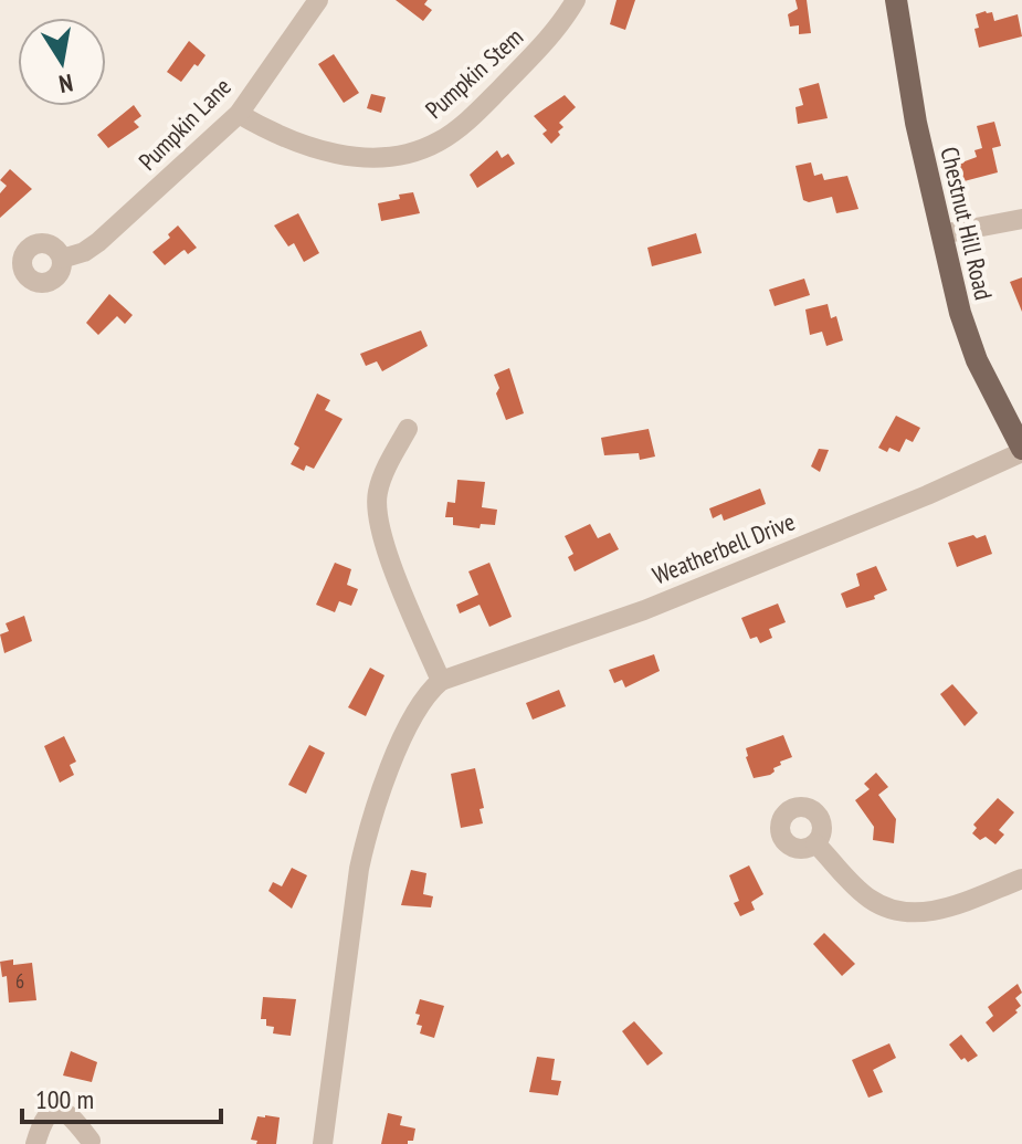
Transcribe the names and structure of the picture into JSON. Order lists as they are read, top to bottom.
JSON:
{
  "streets": {
    "main road": ["Chestnut Hill Road"],
    "street": ["Pumpkin Stem", "Pumpkin Lane", "Weatherbell Drive"]
  },
  "crossings": [
    ["Pumpkin Stem", "Pumpkin Lane"],
    ["Chestnut Hill Road", "Weatherbell Drive"]
  ],
  "house_numbers": ["6"],
  "scale_bar": "100 m",
  "north": "bottom"
}
